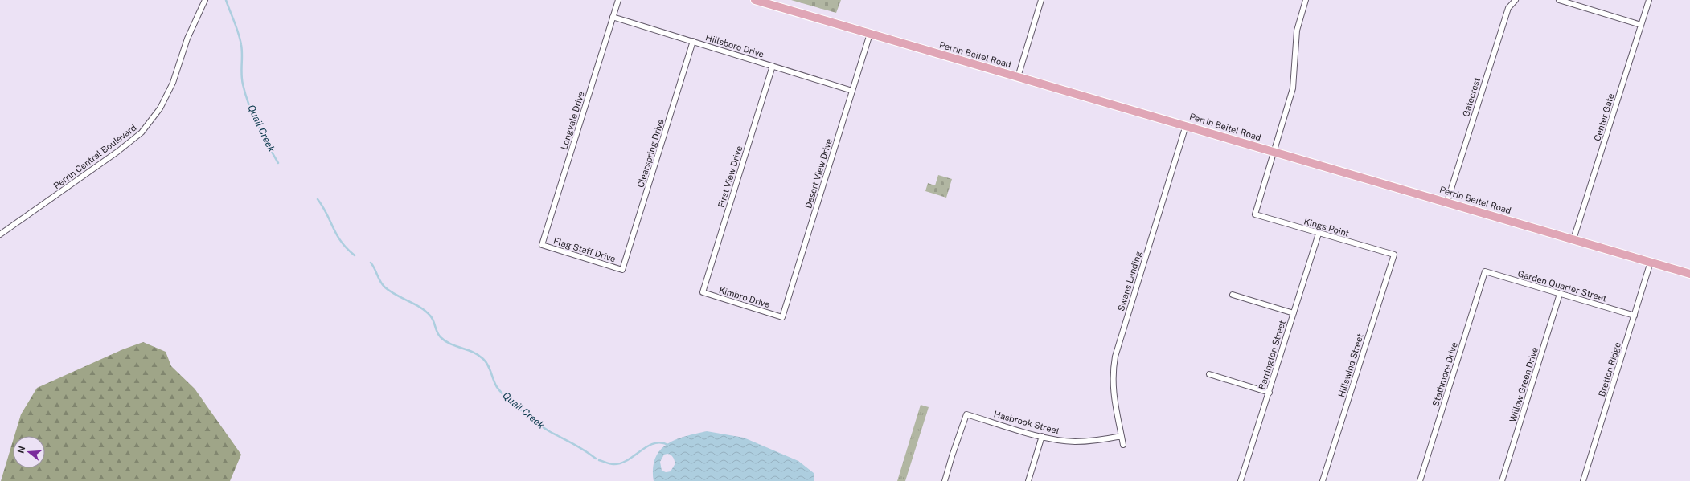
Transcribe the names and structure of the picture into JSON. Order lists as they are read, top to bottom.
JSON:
{
  "streets": {
    "main road": ["Perrin Beitel Road"],
    "street": [
      "Hillsboro Drive",
      "Gatecrest",
      "Center Gate",
      "Longvale Drive",
      "Clearspring Drive",
      "Perrin Central Boulevard",
      "Desert View Drive",
      "First View Drive",
      "Kings Point",
      "Flag Staff Drive",
      "Swans Landing",
      "Garden Quarter Street",
      "Kimbro Drive",
      "Barrington Street",
      "Hillswind Street",
      "Bretton Ridge",
      "Stathmore Drive",
      "Willow Green Drive",
      "Hasbrook Street"
    ]
  },
  "crossings": [
    ["Hillsboro Drive", "Longvale Drive"],
    ["Hillsboro Drive", "Clearspring Drive"],
    ["Hillsboro Drive", "Desert View Drive"],
    ["Hillsboro Drive", "First View Drive"],
    ["Perrin Beitel Road", "Gatecrest"],
    ["Perrin Beitel Road", "Center Gate"],
    ["Perrin Beitel Road", "Desert View Drive"],
    ["Perrin Beitel Road", "Kings Point"],
    ["Perrin Beitel Road", "Swans Landing"],
    ["Perrin Beitel Road", "Bretton Ridge"],
    ["Longvale Drive", "Flag Staff Drive"],
    ["Clearspring Drive", "Flag Staff Drive"],
    ["Desert View Drive", "Kimbro Drive"],
    ["First View Drive", "Kimbro Drive"],
    ["Kings Point", "Barrington Street"],
    ["Kings Point", "Hillswind Street"],
    ["Swans Landing", "Hasbrook Street"],
    ["Garden Quarter Street", "Bretton Ridge"],
    ["Garden Quarter Street", "Stathmore Drive"],
    ["Garden Quarter Street", "Willow Green Drive"]
  ],
  "water": ["Quail Creek"],
  "north": "left"
}
